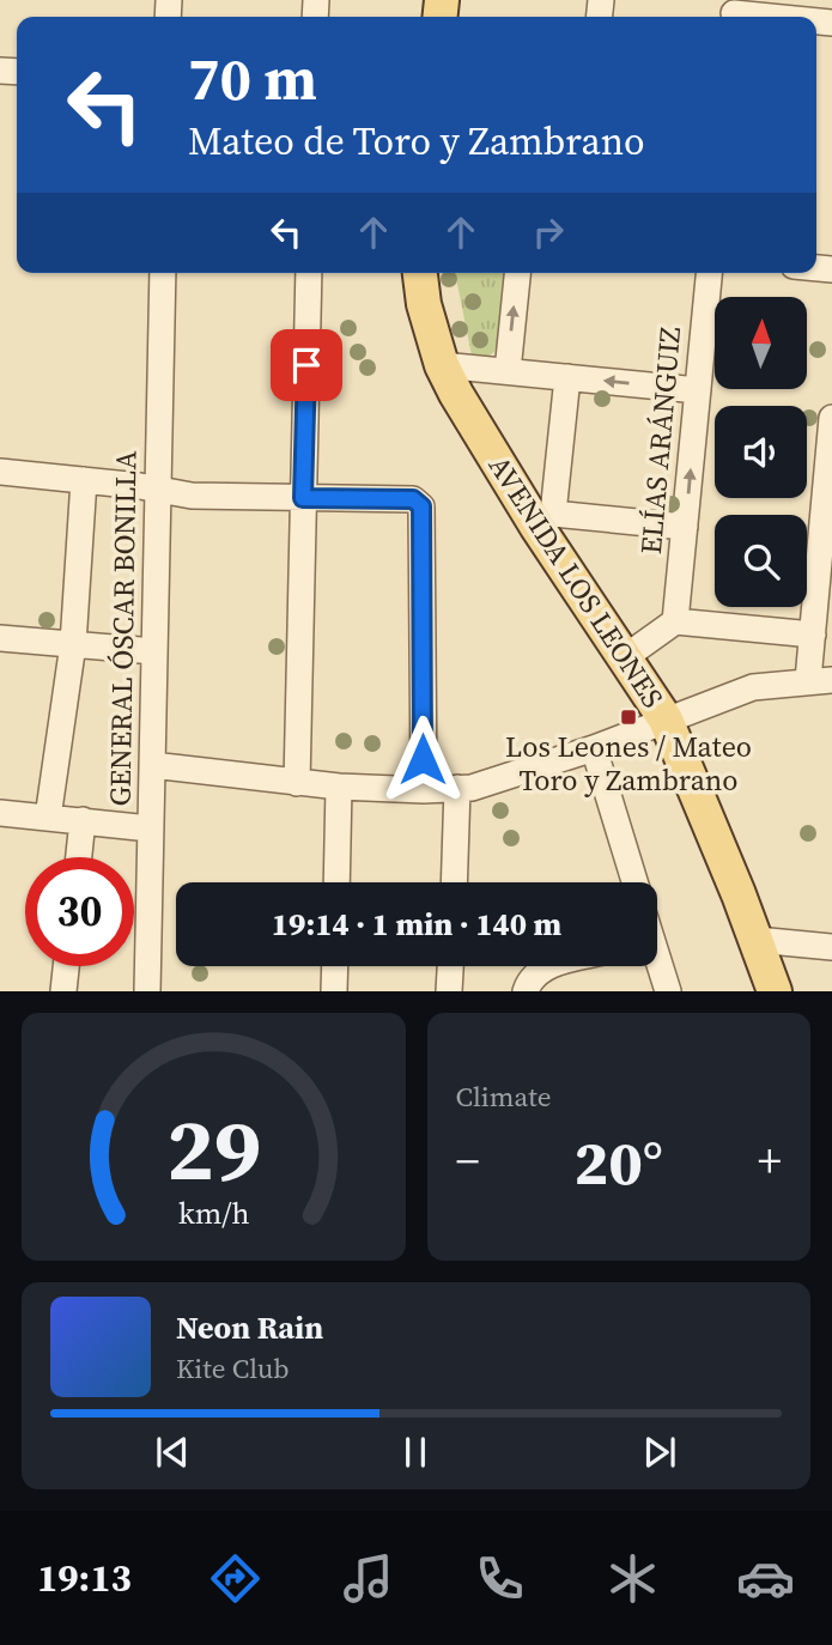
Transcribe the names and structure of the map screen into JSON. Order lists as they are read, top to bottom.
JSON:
{
  "streets": {
    "main road": ["AVENIDA LOS LEONES"],
    "street": ["ELÍAS ARÁNGUIZ", "GENERAL ÓSCAR BONILLA"]
  },
  "places": {
    "transit": ["Los Leones / Mateo Toro y Zambrano"]
  },
  "north": "top",
  "page": {
    "turn": ["70 m", "Mateo de Toro y Zambrano"],
    "limit": "30",
    "trip": "19:14 · 1 min · 140 m",
    "tile": "Climate",
    "heat": ["−", "20°", "+"],
    "song": ["Neon Rain", "Kite Club"],
    "tabs": "19:13",
    "gauge": ["29", "km/h"]
  }
}
